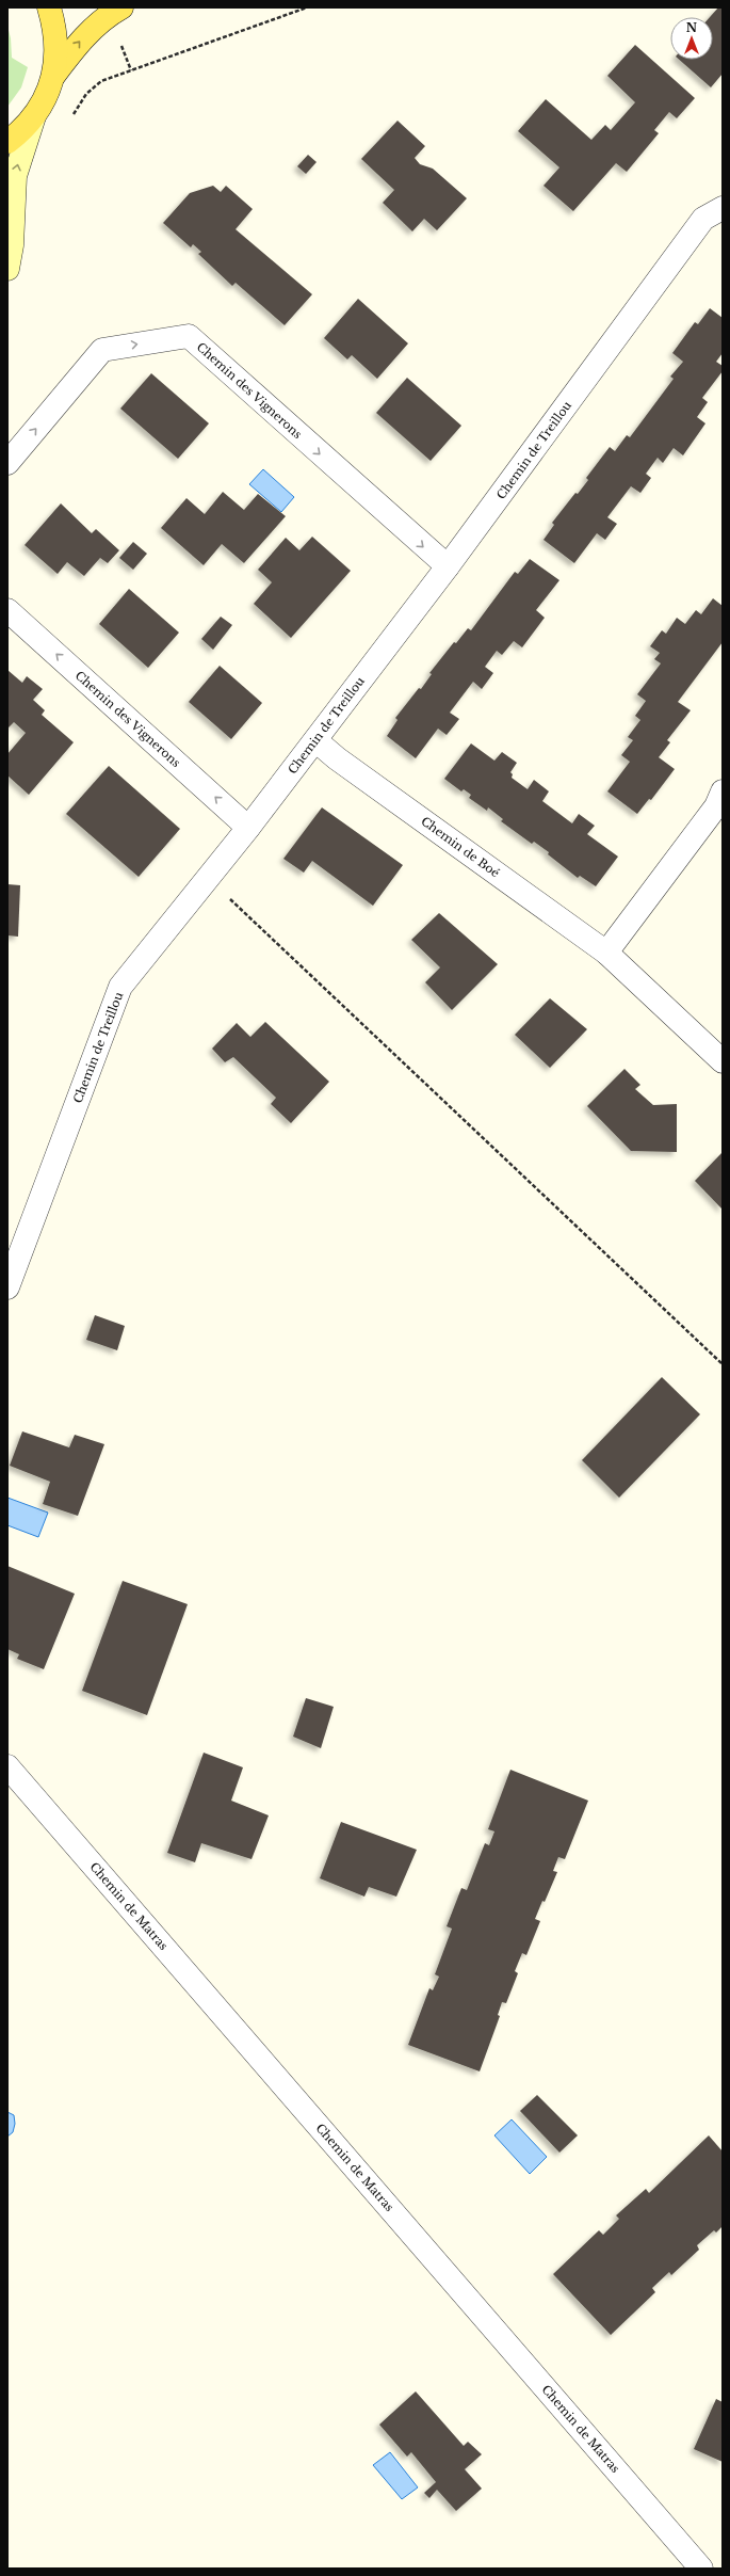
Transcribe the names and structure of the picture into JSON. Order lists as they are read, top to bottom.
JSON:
{
  "streets": {
    "street": [
      "Chemin des Vignerons",
      "Chemin de Treillou",
      "Chemin de Boé",
      "Chemin de Matras"
    ]
  },
  "crossings": [
    ["Chemin des Vignerons", "Chemin de Treillou"],
    ["Chemin de Treillou", "Chemin de Boé"]
  ],
  "north": "top"
}
